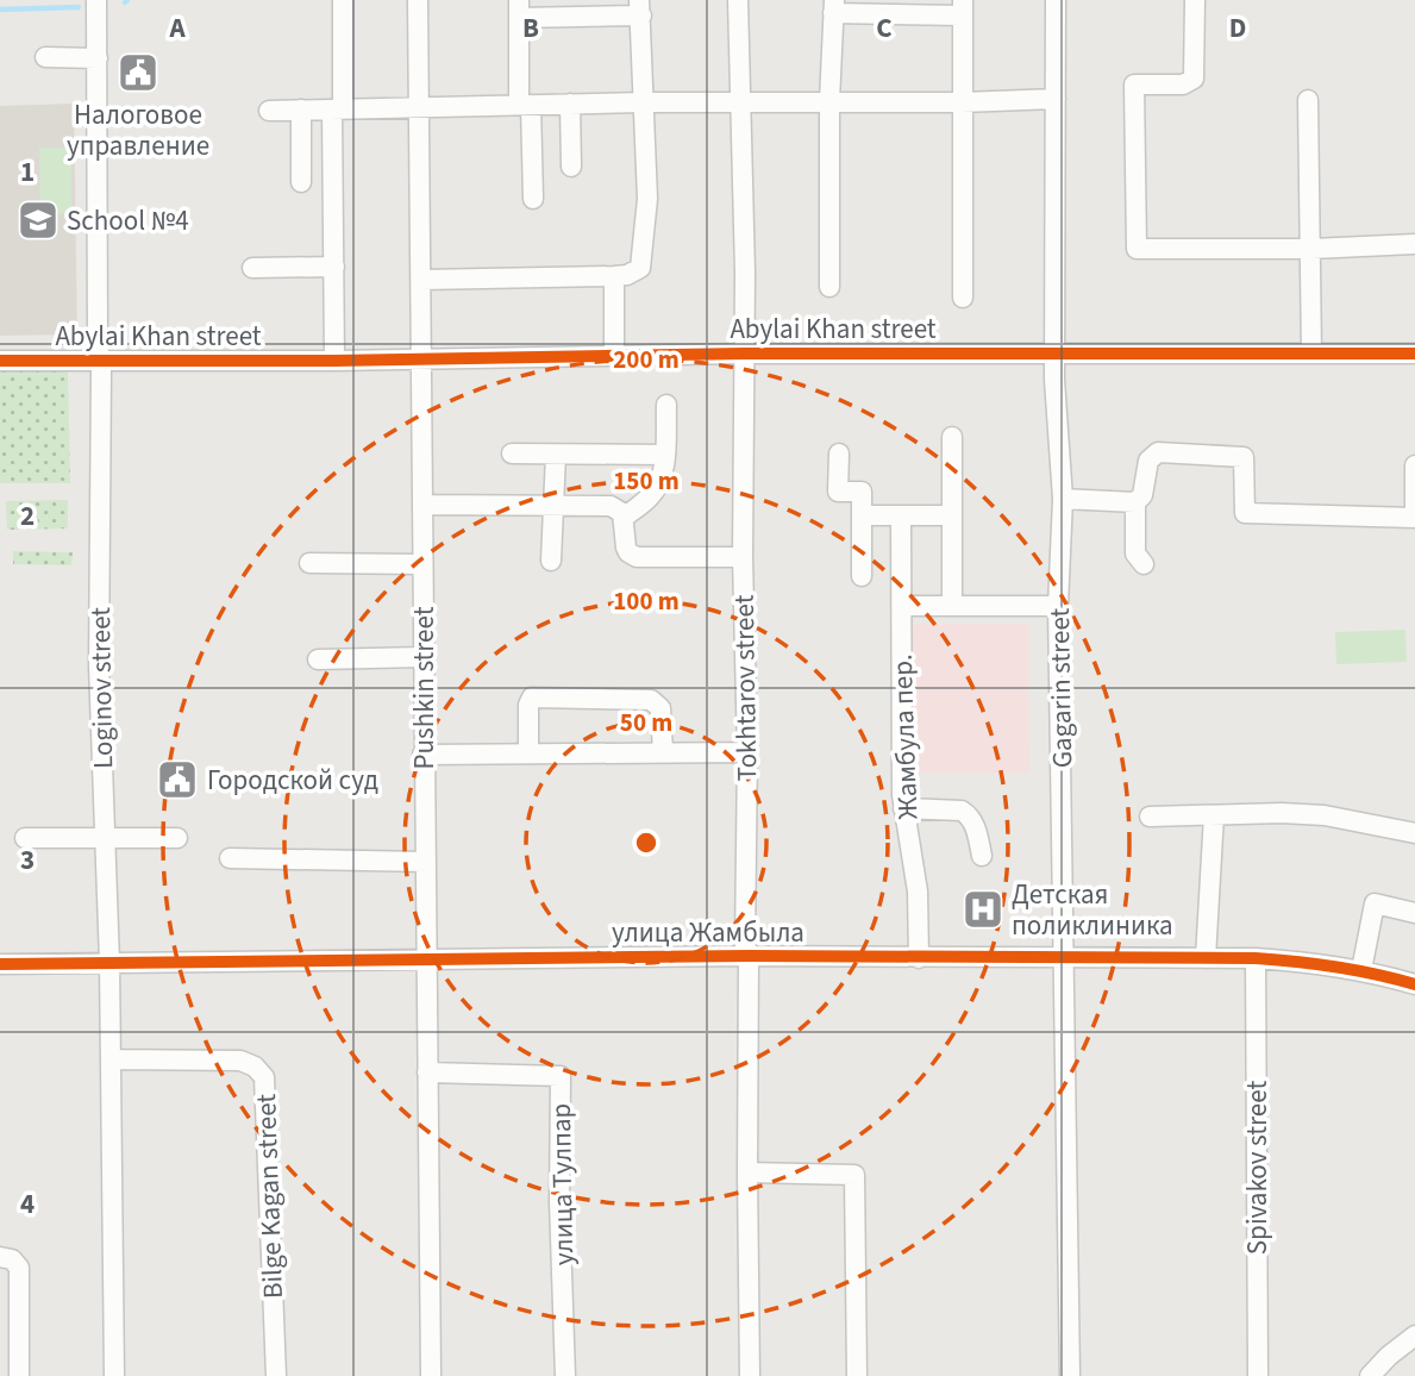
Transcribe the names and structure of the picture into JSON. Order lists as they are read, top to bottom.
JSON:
{
  "streets": {
    "street": [
      "Abylai Khan street",
      "Loginov street",
      "Pushkin street",
      "Tokhtarov street",
      "Gagarin street",
      "Жамбула пер.",
      "улица Жамбыла",
      "Spivakov street",
      "улица Тулпар",
      "Bilge Kagan street"
    ]
  },
  "crossings": [
    ["Abylai Khan street", "Loginov street"],
    ["Abylai Khan street", "Pushkin street"],
    ["Abylai Khan street", "Tokhtarov street"],
    ["Abylai Khan street", "Gagarin street"],
    ["Loginov street", "улица Жамбыла"],
    ["Loginov street", "Bilge Kagan street"],
    ["Pushkin street", "улица Жамбыла"],
    ["Pushkin street", "улица Тулпар"],
    ["Tokhtarov street", "улица Жамбыла"],
    ["Gagarin street", "улица Жамбыла"],
    ["Жамбула пер.", "улица Жамбыла"],
    ["улица Жамбыла", "Spivakov street"]
  ],
  "places": {
    "public building": ["Налоговое управление", "Городской суд"],
    "school or university": ["School №4"],
    "hospital": ["Детская поликлиника"]
  },
  "grid": {
    "columns": [
      "A",
      "B",
      "C",
      "D"
    ],
    "rows": [
      "1",
      "2",
      "3",
      "4"
    ]
  },
  "rings": [
    "200 m",
    "150 m",
    "100 m",
    "50 m"
  ]
}
